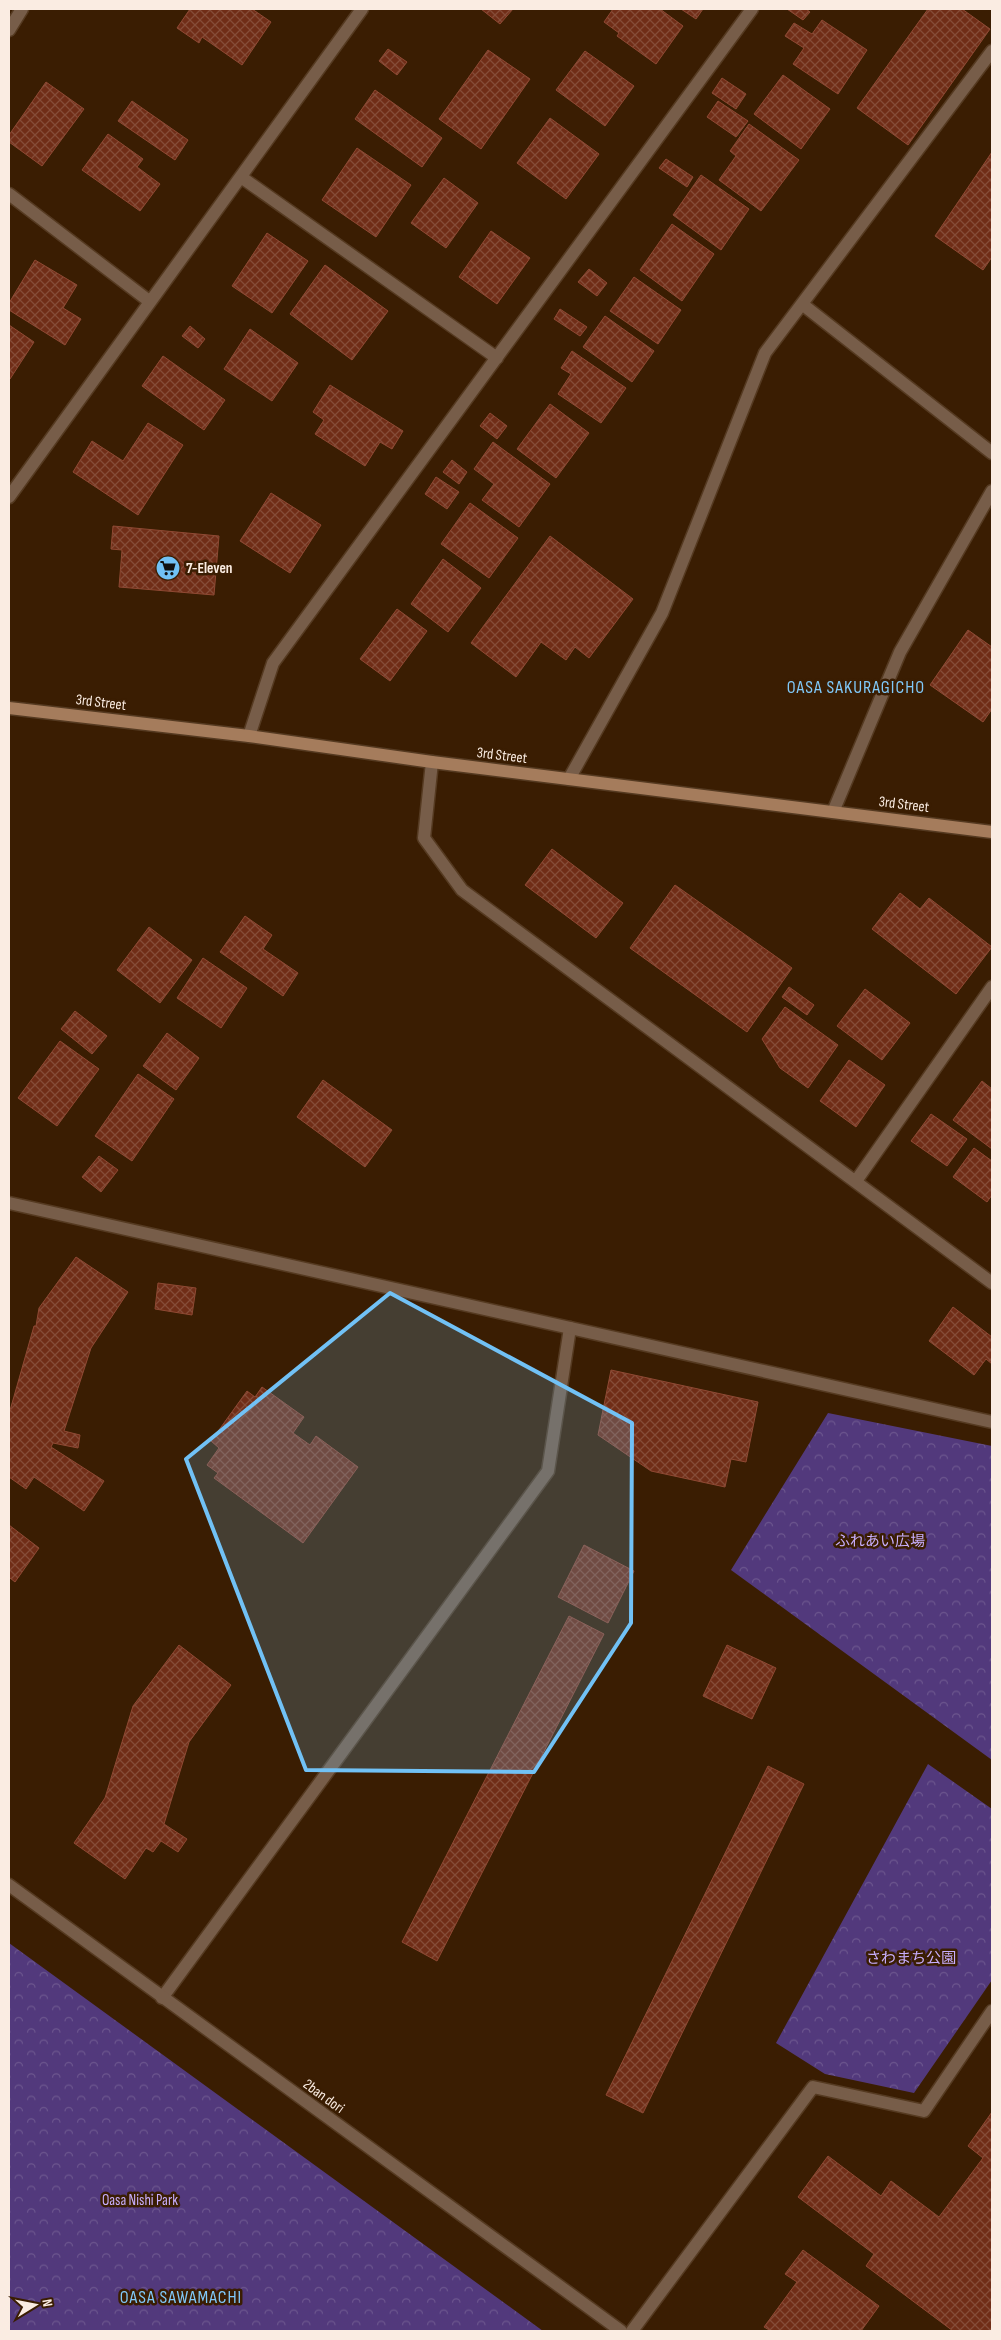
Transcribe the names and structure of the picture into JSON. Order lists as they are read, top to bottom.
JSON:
{
  "streets": {
    "main road": ["3rd Street"],
    "street": ["2ban dori"]
  },
  "districts": ["OASA SAKURAGICHO", "OASA SAWAMACHI"],
  "parks": ["ふれあい広場", "さわまち公園", "Oasa Nishi Park"],
  "places": {
    "supermarket": ["7-Eleven"]
  },
  "north": "right"
}
